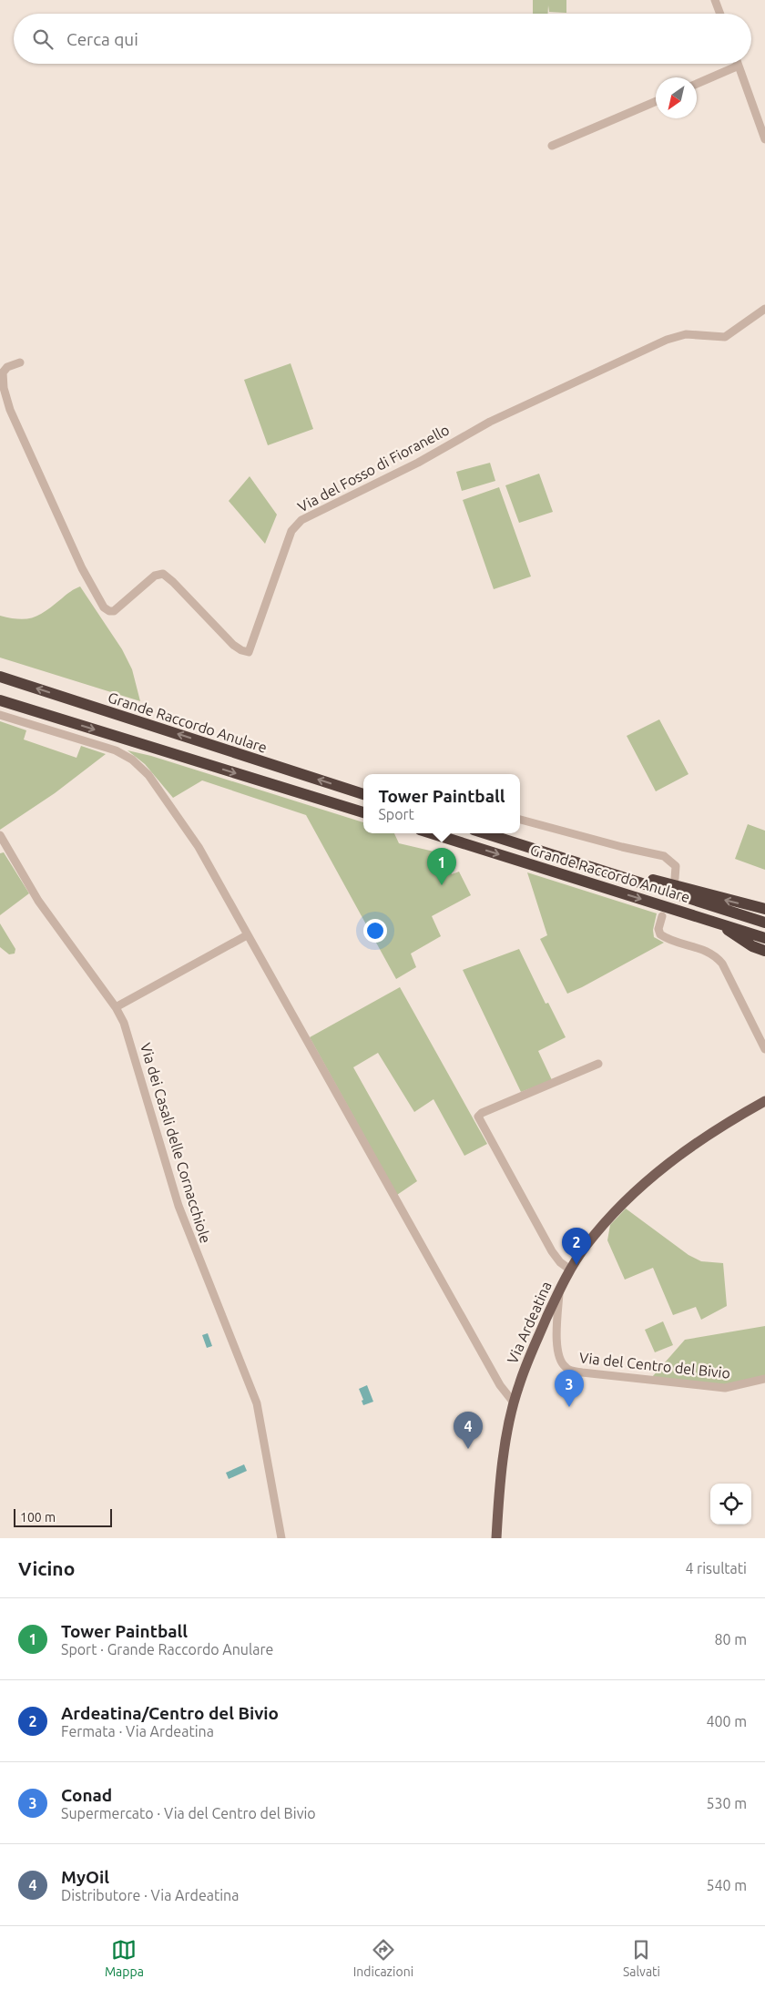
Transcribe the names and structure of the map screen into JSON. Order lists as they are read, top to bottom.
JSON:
{
  "streets": {
    "highway": ["Grande Raccordo Anulare"],
    "main road": ["Via Ardeatina"],
    "street": ["Via del Fosso di Fioranello", "Via dei Casali delle Cornacchiole", "Via del Centro del Bivio"]
  },
  "crossings": [
    ["Via Ardeatina", "Via del Centro del Bivio"]
  ],
  "scale_bar": "100 m",
  "north": "bottom left",
  "page": {
    "search": "Cerca qui",
    "popup": ["Tower Paintball", "Sport"],
    "pins": [
      "1",
      "2",
      "3",
      "4"
    ],
    "scale": "100 m",
    "heading": ["Vicino", "4 risultati"],
    "list": [
      {
        "mark": "1",
        "name": "Tower Paintball",
        "note": "Sport · Grande Raccordo Anulare",
        "value": "80 m"
      },
      {
        "mark": "2",
        "name": "Ardeatina/Centro del Bivio",
        "note": "Fermata · Via Ardeatina",
        "value": "400 m"
      },
      {
        "mark": "3",
        "name": "Conad",
        "note": "Supermercato · Via del Centro del Bivio",
        "value": "530 m"
      },
      {
        "mark": "4",
        "name": "MyOil",
        "note": "Distributore · Via Ardeatina",
        "value": "540 m"
      }
    ],
    "nav": ["Mappa", "Indicazioni", "Salvati"]
  }
}
